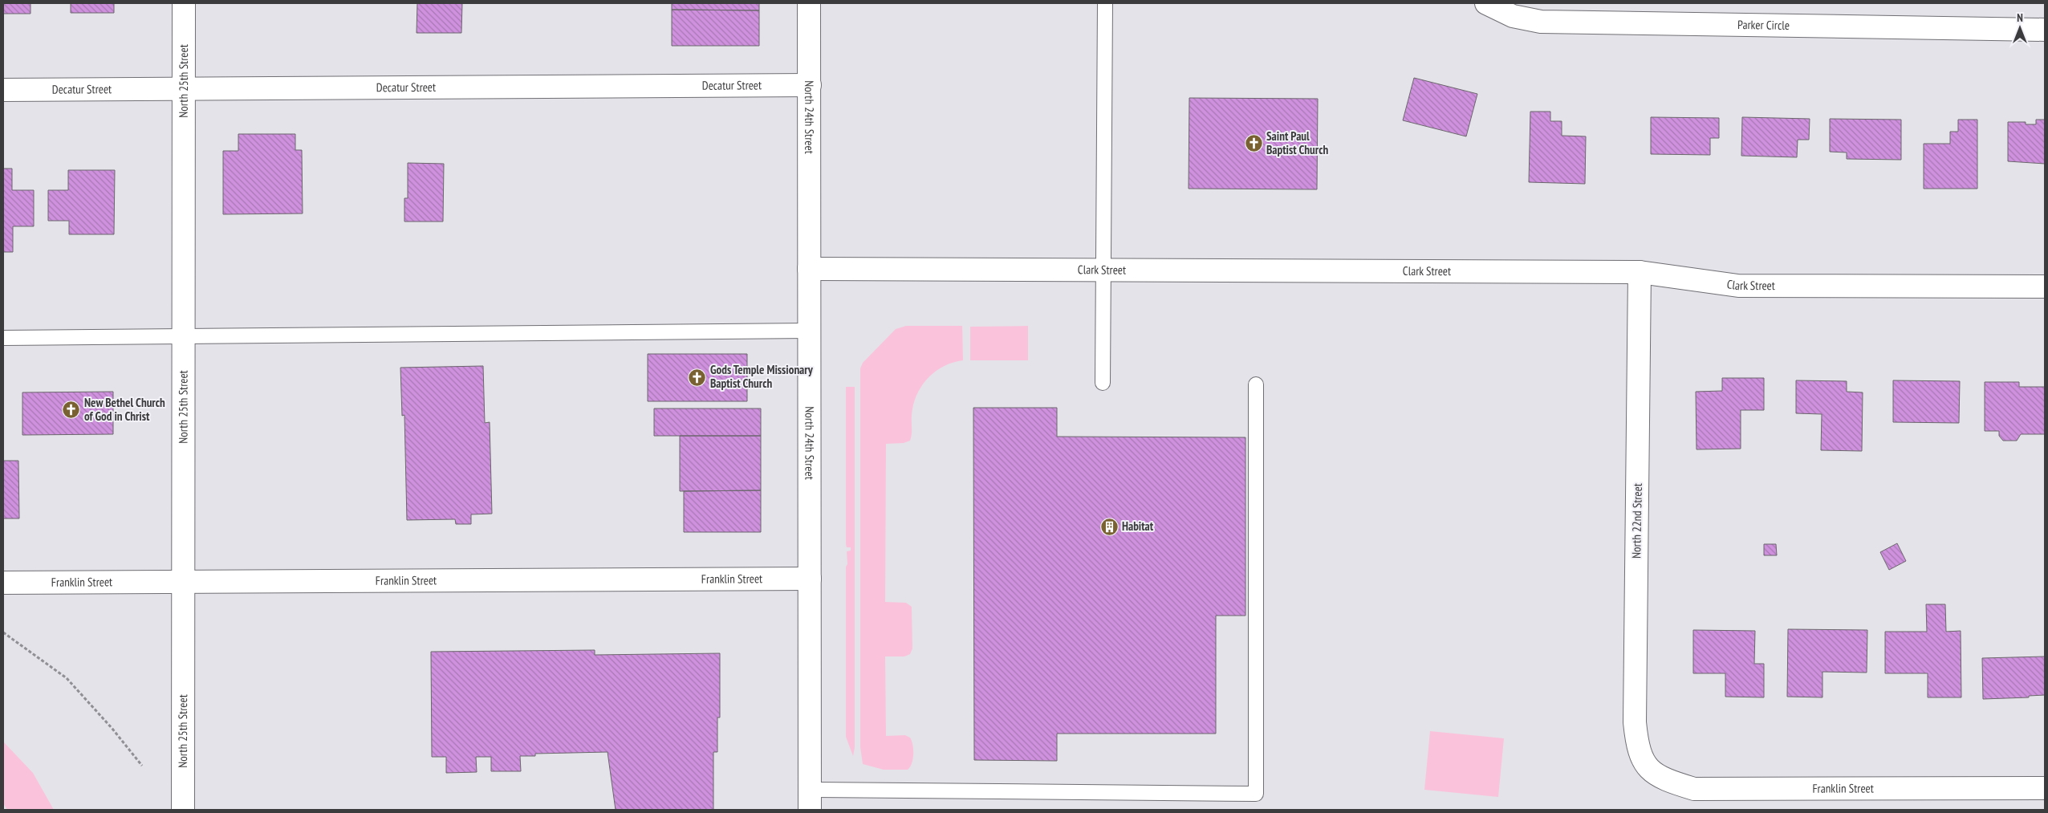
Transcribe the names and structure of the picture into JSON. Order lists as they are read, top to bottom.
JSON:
{
  "streets": {
    "street": [
      "Parker Circle",
      "North 25th Street",
      "Decatur Street",
      "North 24th Street",
      "Clark Street",
      "North 22nd Street",
      "Franklin Street"
    ]
  },
  "crossings": [
    ["North 25th Street", "Decatur Street"],
    ["North 25th Street", "Franklin Street"],
    ["Decatur Street", "North 24th Street"],
    ["North 24th Street", "Clark Street"],
    ["North 24th Street", "Franklin Street"],
    ["Clark Street", "North 22nd Street"],
    ["North 22nd Street", "Franklin Street"]
  ],
  "places": {
    "church": ["Saint Paul Baptist Church", "Gods Temple Missionary Baptist Church", "New Bethel Church of God in Christ"],
    "building": ["Habitat"]
  },
  "north": "top"
}
